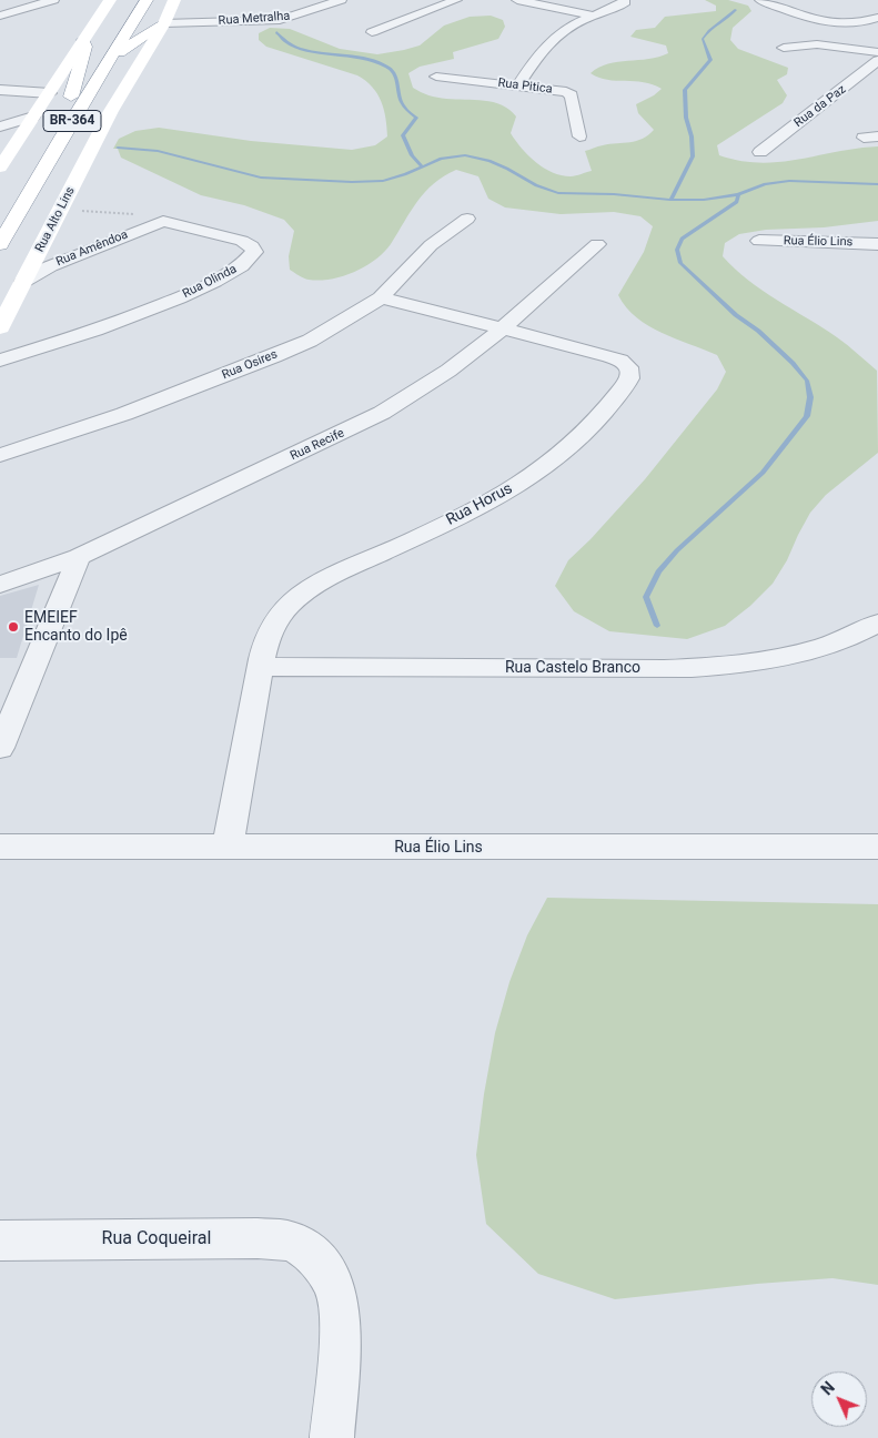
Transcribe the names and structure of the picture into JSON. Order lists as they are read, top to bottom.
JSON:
{
  "streets": {
    "main road": ["BR-364", "Rua Alto Lins"],
    "street": [
      "Rua Metralha",
      "Rua Pitica",
      "Rua da Paz",
      "Rua Élio Lins",
      "Rua Amêndoa",
      "Rua Olinda",
      "Rua Osires",
      "Rua Recife",
      "Rua Horus",
      "Rua Castelo Branco",
      "Rua Coqueiral"
    ]
  },
  "crossings": [
    ["Rua Metralha", "Rua Alto Lins"],
    ["Rua Alto Lins", "Rua Amêndoa"],
    ["Rua Élio Lins", "Rua Horus"],
    ["Rua Amêndoa", "Rua Olinda"],
    ["Rua Osires", "Rua Horus"],
    ["Rua Recife", "Rua Horus"],
    ["Rua Horus", "Rua Castelo Branco"]
  ],
  "places": ["EMEIEF Encanto do Ipê"],
  "north": "top left"
}
